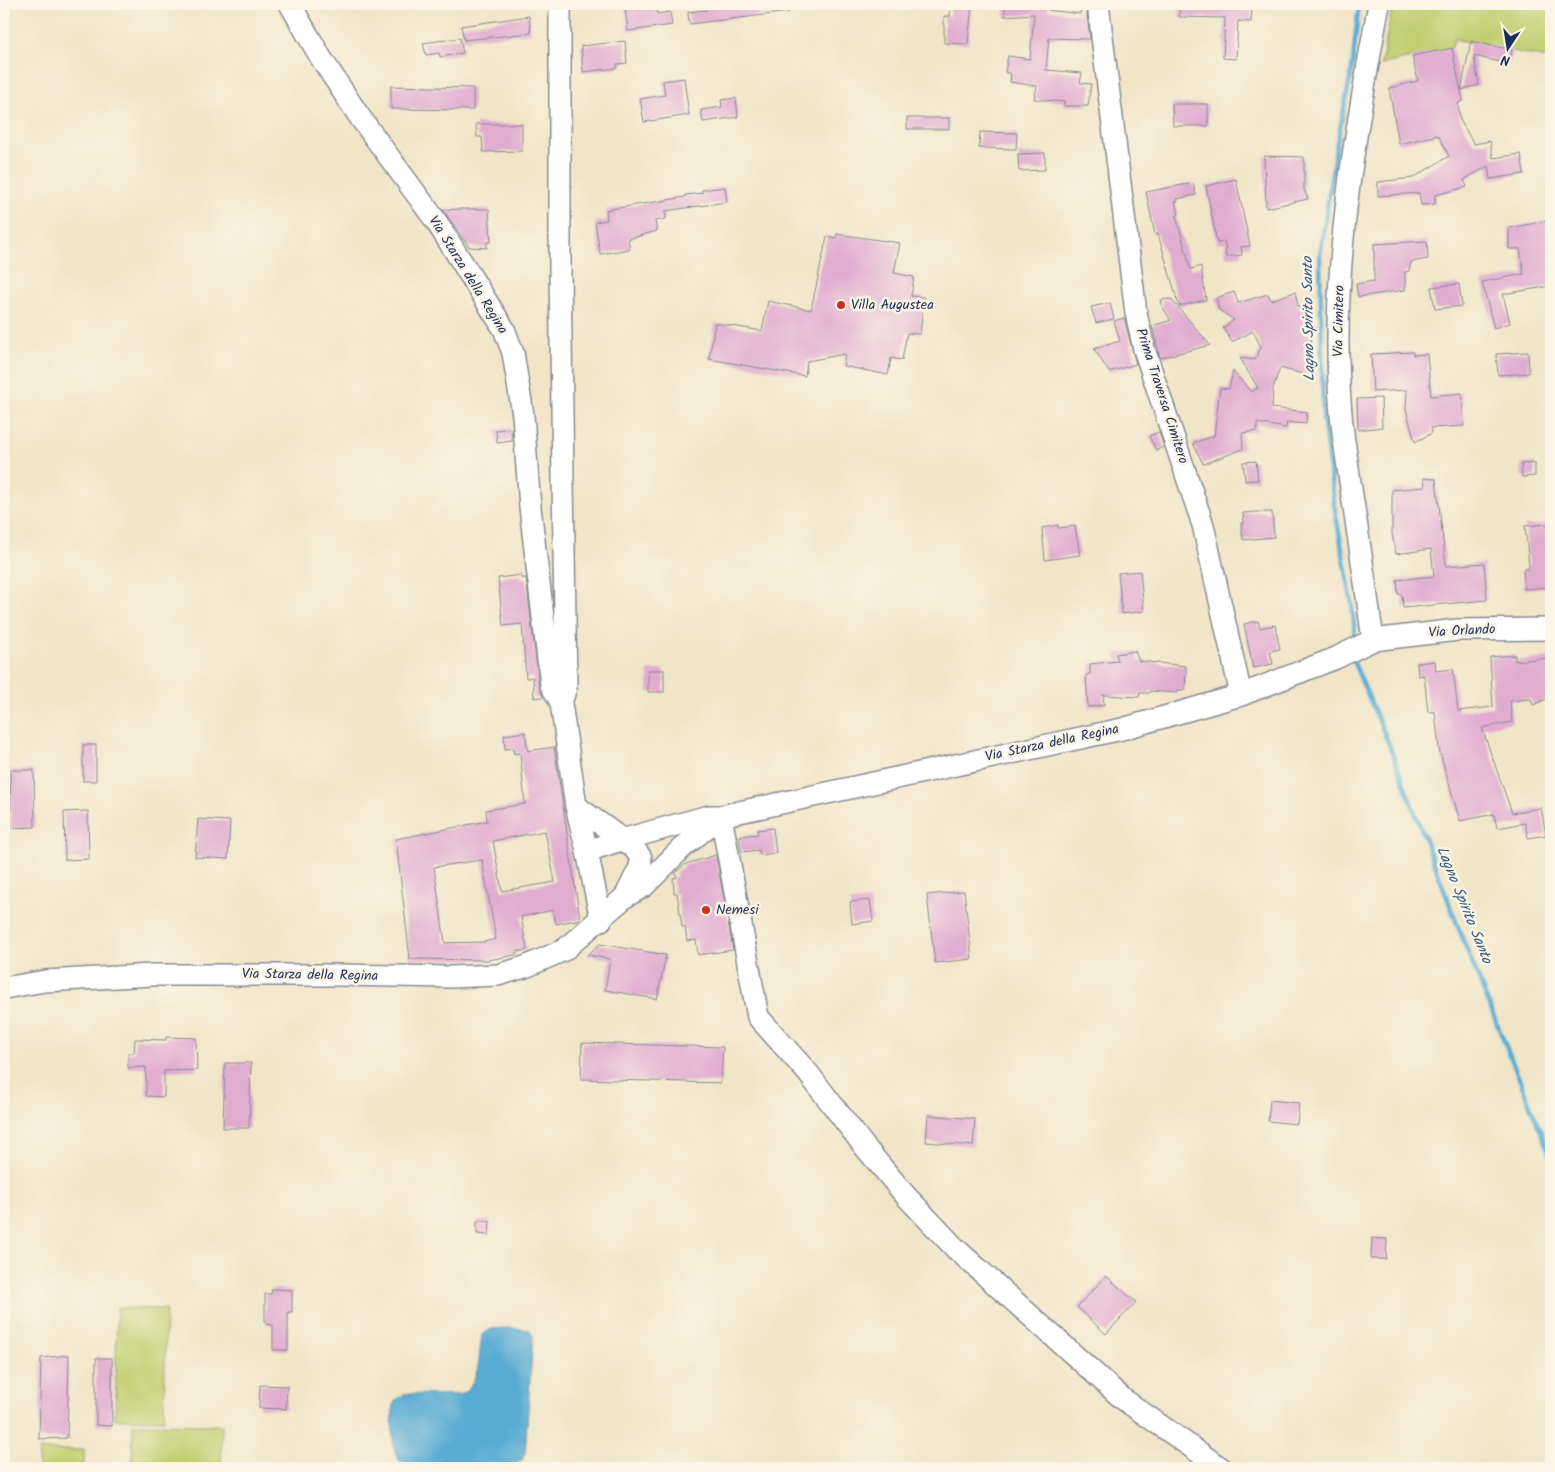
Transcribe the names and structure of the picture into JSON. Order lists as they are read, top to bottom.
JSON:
{
  "streets": {
    "street": [
      "Via Starza della Regina",
      "Via Cimitero",
      "Prima Traversa Cimitero",
      "Via Orlando"
    ]
  },
  "crossings": [
    ["Via Starza della Regina", "Via Cimitero"],
    ["Via Starza della Regina", "Prima Traversa Cimitero"],
    ["Via Starza della Regina", "Via Orlando"],
    ["Via Cimitero", "Via Orlando"]
  ],
  "water": ["Lagno Spirito Santo"],
  "places": ["Villa Augustea", "Nemesi"],
  "north": "bottom"
}
